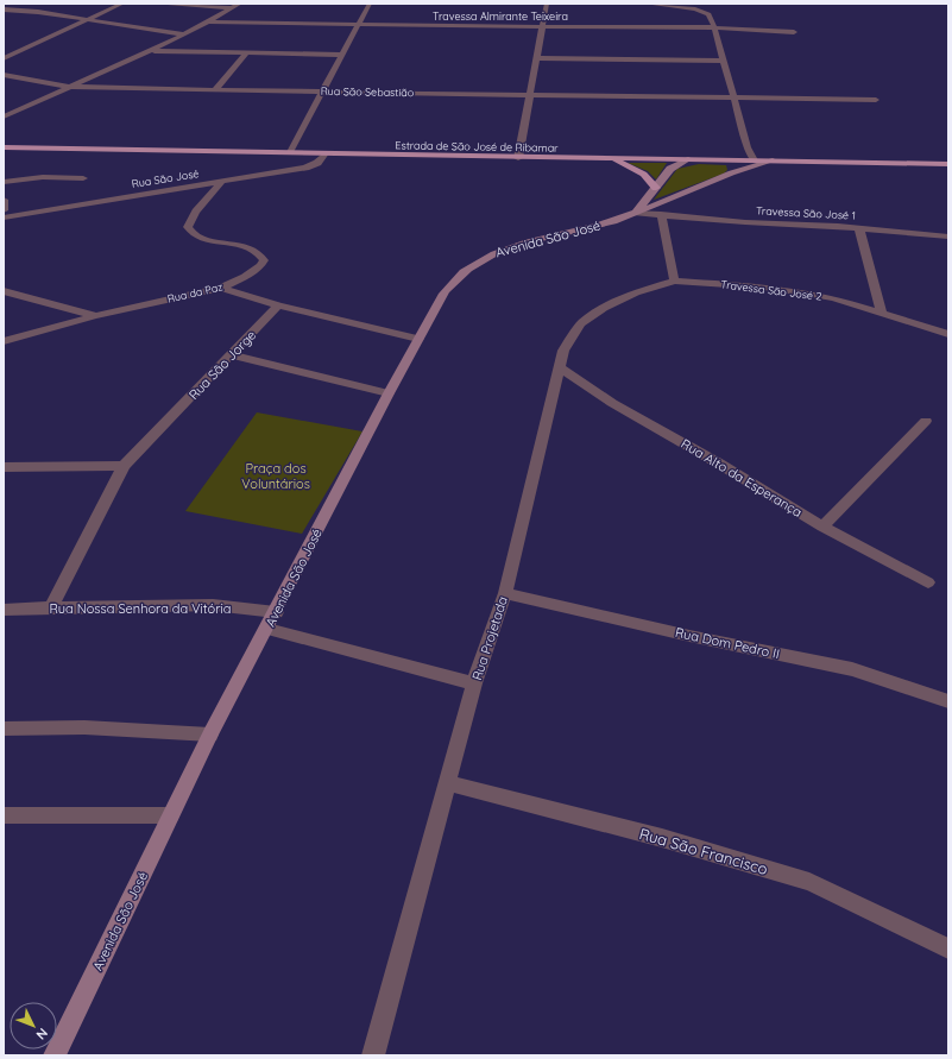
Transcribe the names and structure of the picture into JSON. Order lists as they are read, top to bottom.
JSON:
{
  "streets": {
    "main road": ["Estrada de São José de Ribamar"],
    "street": [
      "Travessa Almirante Teixeira",
      "Rua São Sebastião",
      "Rua São José",
      "Travessa São José 1",
      "Avenida São José",
      "Travessa São José 2",
      "Rua da Paz",
      "Rua São Jorge",
      "Rua Alto da Esperança",
      "Rua Nossa Senhora da Vitória",
      "Rua Projetada",
      "Rua Dom Pedro II",
      "Rua São Francisco"
    ]
  },
  "crossings": [
    ["Estrada de São José de Ribamar", "Rua São José"],
    ["Estrada de São José de Ribamar", "Avenida São José"],
    ["Rua São José", "Rua da Paz"],
    ["Travessa São José 1", "Avenida São José"],
    ["Avenida São José", "Rua Nossa Senhora da Vitória"],
    ["Travessa São José 2", "Rua Projetada"],
    ["Rua São Jorge", "Rua Nossa Senhora da Vitória"],
    ["Rua Alto da Esperança", "Rua Projetada"],
    ["Rua Projetada", "Rua Dom Pedro II"],
    ["Rua Projetada", "Rua São Francisco"]
  ],
  "parks": ["Praça dos Voluntários"],
  "north": "bottom right"
}
